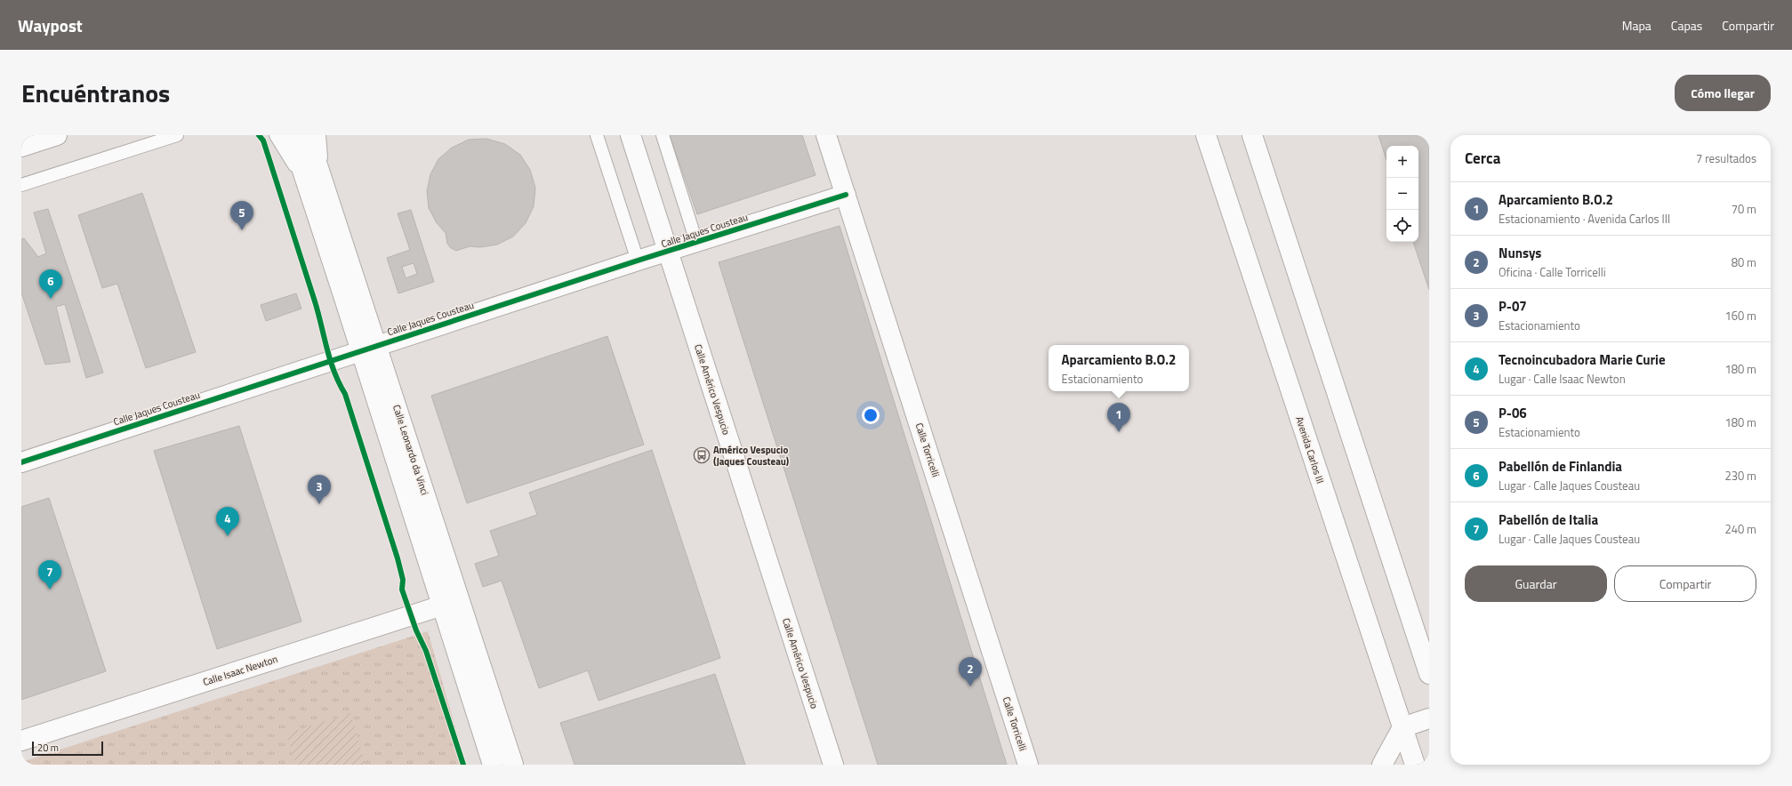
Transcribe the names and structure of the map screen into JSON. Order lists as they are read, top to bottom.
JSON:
{
  "streets": {
    "street": [
      "Calle Jaques Cousteau",
      "Calle Américo Vespucio",
      "Calle Leonardo da Vinci",
      "Calle Torricelli",
      "Avenida Carlos III",
      "Calle Isaac Newton"
    ]
  },
  "crossings": [
    ["Calle Jaques Cousteau", "Calle Américo Vespucio"],
    ["Calle Jaques Cousteau", "Calle Leonardo da Vinci"],
    ["Calle Jaques Cousteau", "Calle Torricelli"],
    ["Calle Leonardo da Vinci", "Calle Isaac Newton"]
  ],
  "places": {
    "bus stop": ["Américo Vespucio (Jaques Cousteau)"]
  },
  "scale_bar": "20 m",
  "page": {
    "header": "Waypost",
    "nav": ["Mapa", "Capas", "Compartir"],
    "title": "Encuéntranos",
    "buttons": [
      "Cómo llegar",
      ["Guardar", "Compartir"]
    ],
    "heading": ["Cerca", "7 resultados"],
    "map_buttons": ["+", "−"],
    "list": [
      {
        "mark": "1",
        "name": "Aparcamiento B.O.2",
        "note": "Estacionamiento · Avenida Carlos III",
        "value": "70 m"
      },
      {
        "mark": "2",
        "name": "Nunsys",
        "note": "Oficina · Calle Torricelli",
        "value": "80 m"
      },
      {
        "mark": "3",
        "name": "P-07",
        "note": "Estacionamiento",
        "value": "160 m"
      },
      {
        "mark": "4",
        "name": "Tecnoincubadora Marie Curie",
        "note": "Lugar · Calle Isaac Newton",
        "value": "180 m"
      },
      {
        "mark": "5",
        "name": "P-06",
        "note": "Estacionamiento",
        "value": "180 m"
      },
      {
        "mark": "6",
        "name": "Pabellón de Finlandia",
        "note": "Lugar · Calle Jaques Cousteau",
        "value": "230 m"
      },
      {
        "mark": "7",
        "name": "Pabellón de Italia",
        "note": "Lugar · Calle Jaques Cousteau",
        "value": "240 m"
      }
    ],
    "pins": [
      "5",
      "6",
      "1",
      "3",
      "4",
      "7",
      "2"
    ],
    "popup": ["Aparcamiento B.O.2", "Estacionamiento"],
    "scale": "20 m"
  }
}
